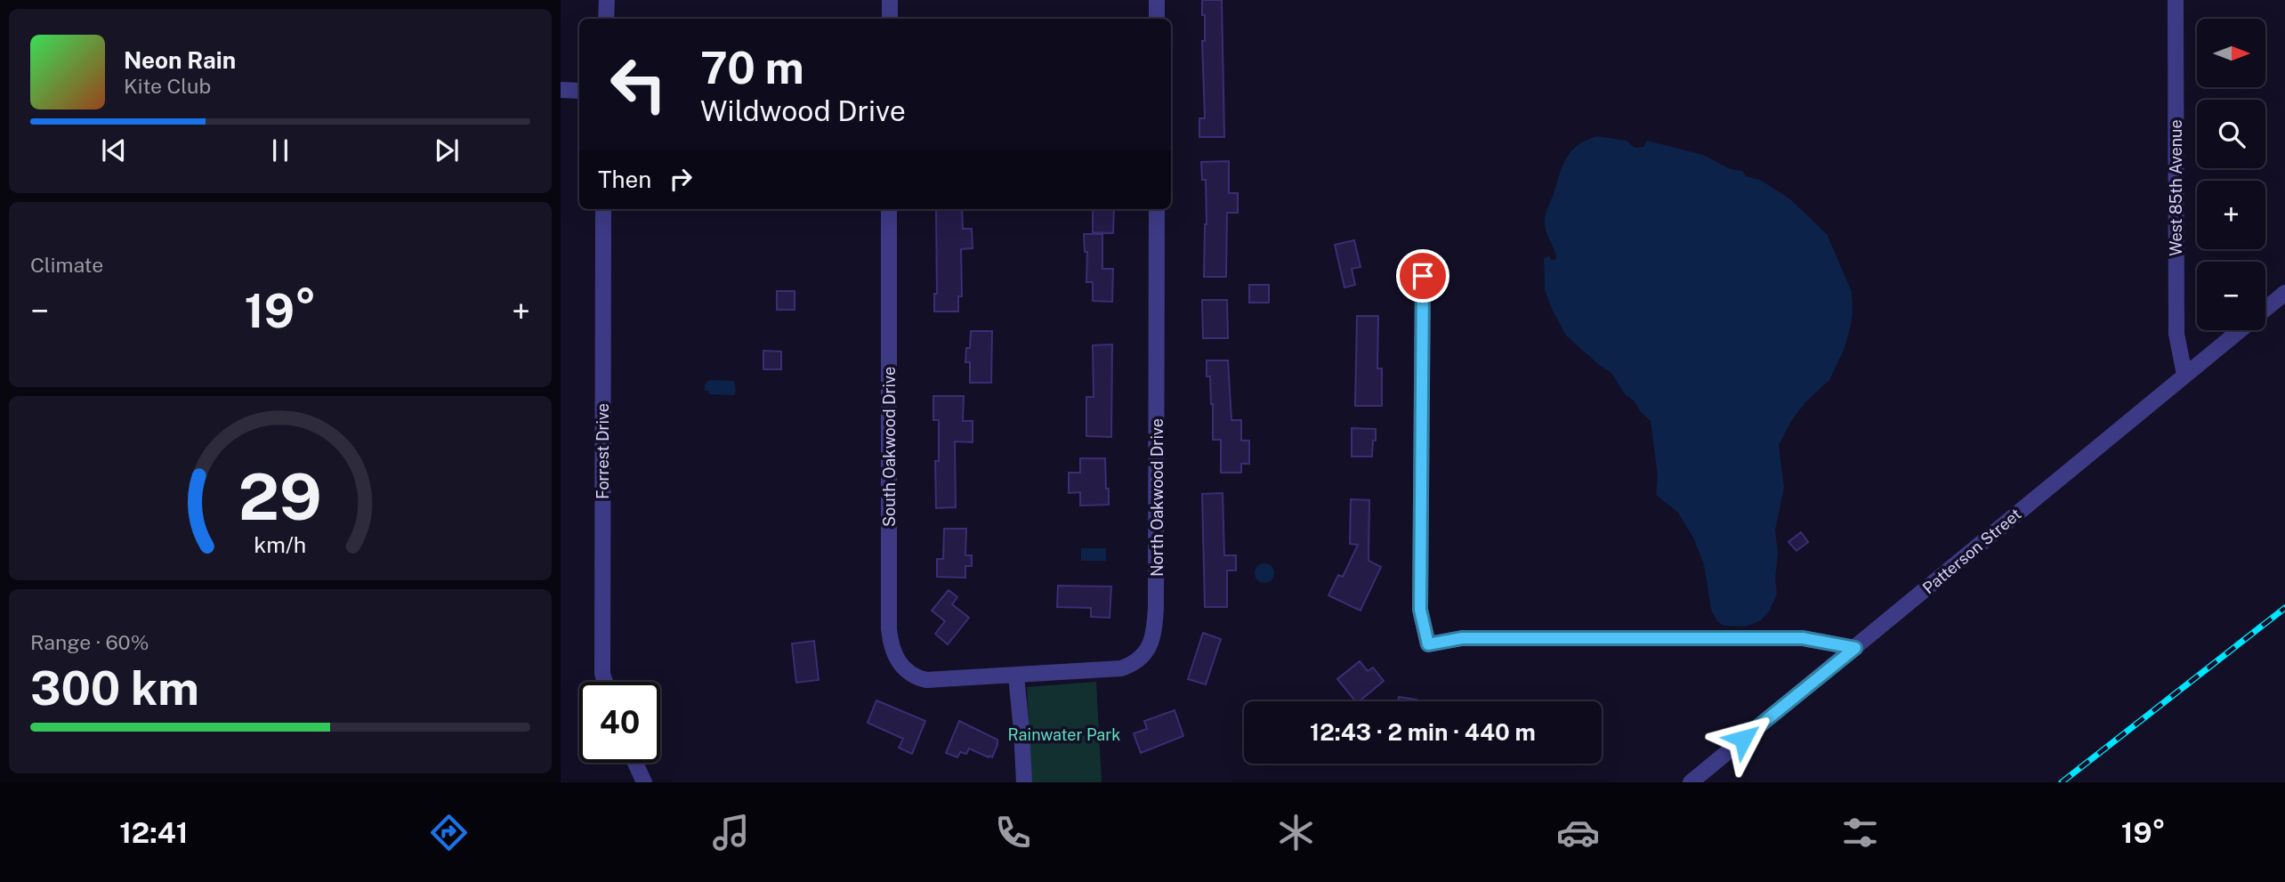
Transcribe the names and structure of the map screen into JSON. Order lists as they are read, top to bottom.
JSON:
{
  "streets": {
    "street": [
      "West 85th Avenue",
      "South Oakwood Drive",
      "Forrest Drive",
      "North Oakwood Drive",
      "Patterson Street"
    ]
  },
  "crossings": [
    ["West 85th Avenue", "Patterson Street"],
    ["South Oakwood Drive", "North Oakwood Drive"]
  ],
  "parks": ["Rainwater Park"],
  "north": "right",
  "page": {
    "map_buttons": ["+", "−"],
    "turn": ["70 m", "Wildwood Drive"],
    "song": ["Neon Rain", "Kite Club"],
    "then": "Then",
    "tile": [
      "Climate",
      ["Range · 60%", "300 km"]
    ],
    "heat": ["−", "19°", "+"],
    "limit": "40",
    "trip": "12:43 · 2 min · 440 m",
    "tabs": ["12:41", "19°"],
    "gauge": ["29", "km/h"]
  }
}
